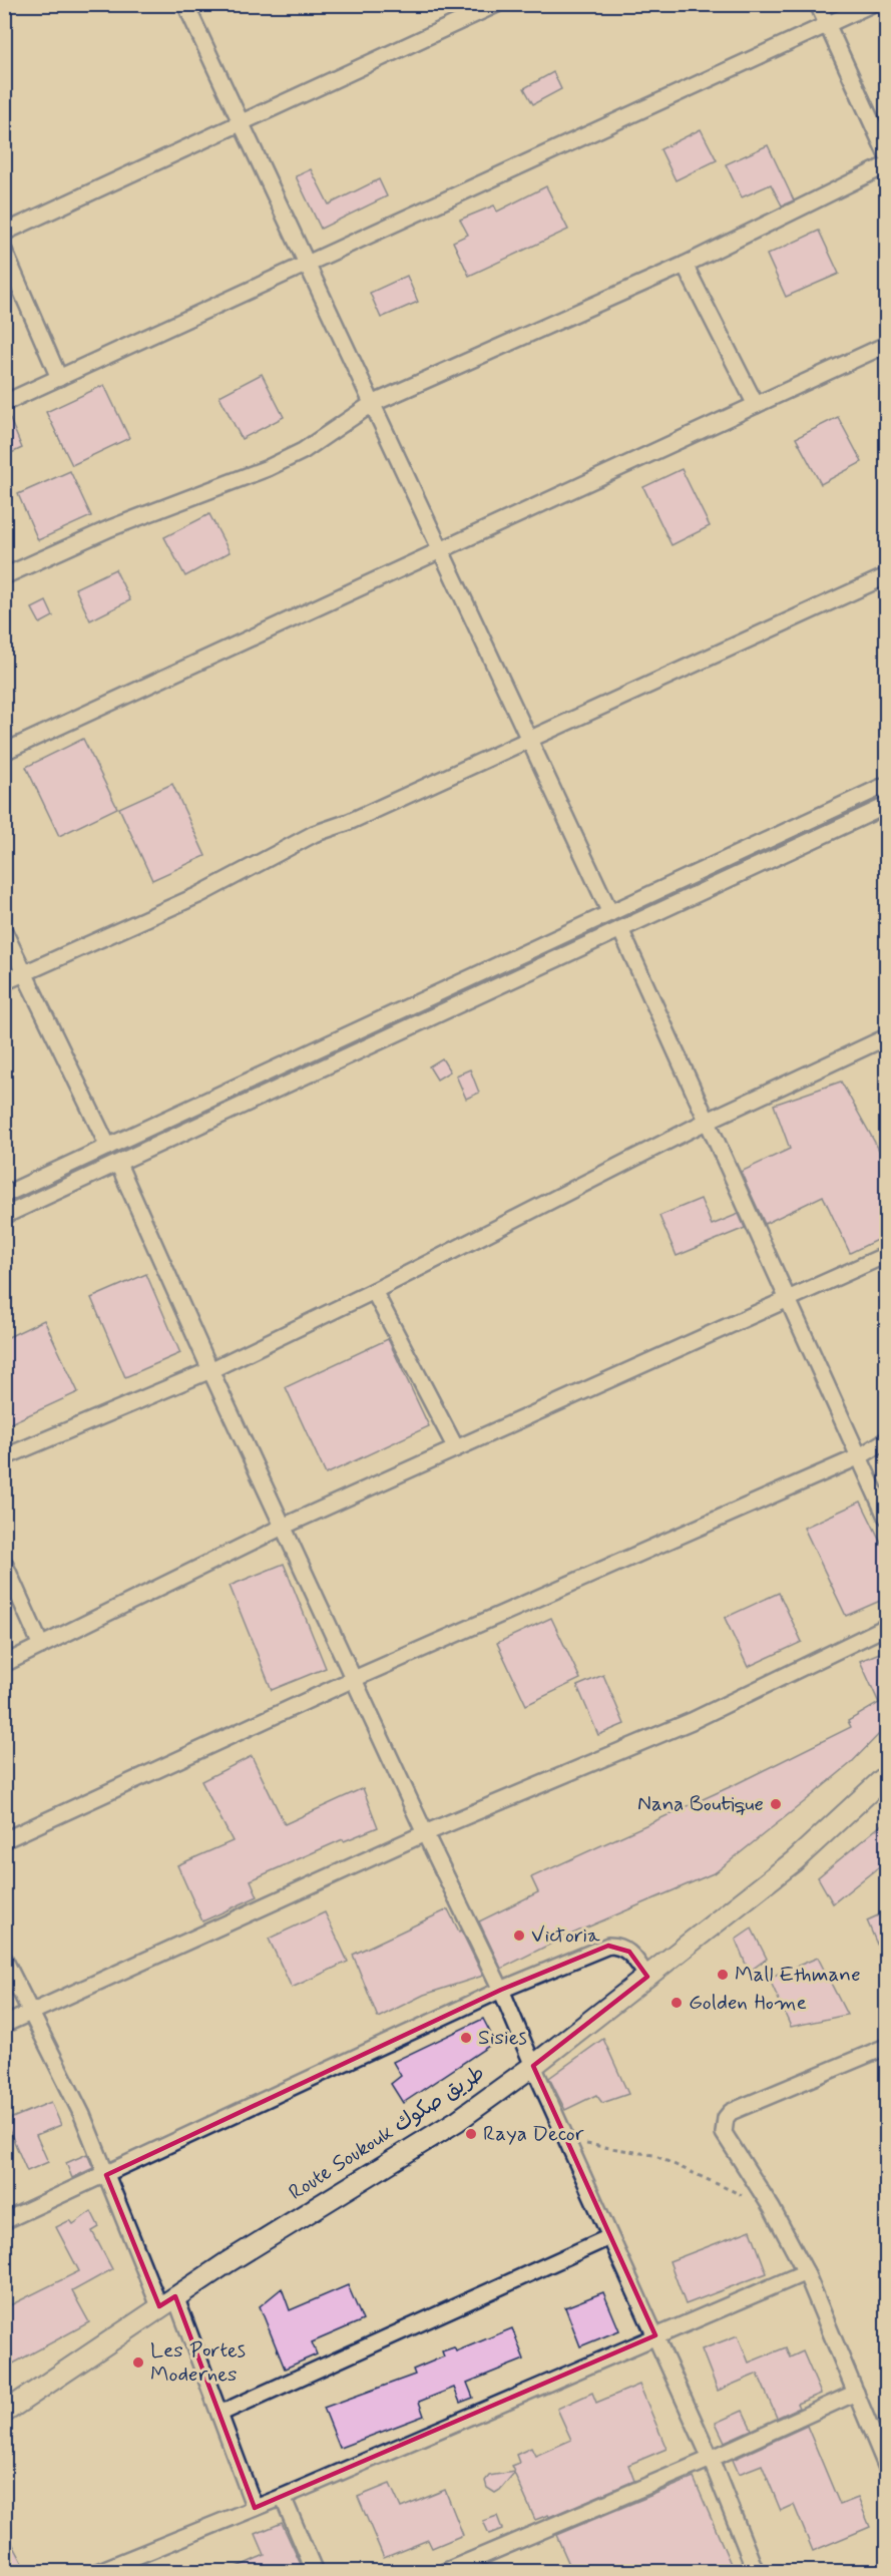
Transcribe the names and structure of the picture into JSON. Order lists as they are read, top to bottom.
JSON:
{
  "streets": {
    "street": ["Route Soukouk طريق صكوك"]
  },
  "places": [
    "Nana Boutique",
    "Victoria",
    "Mall Ethmane",
    "Golden Home",
    "Sisies",
    "Raya Decor",
    "Les Portes Modernes"
  ]
}
